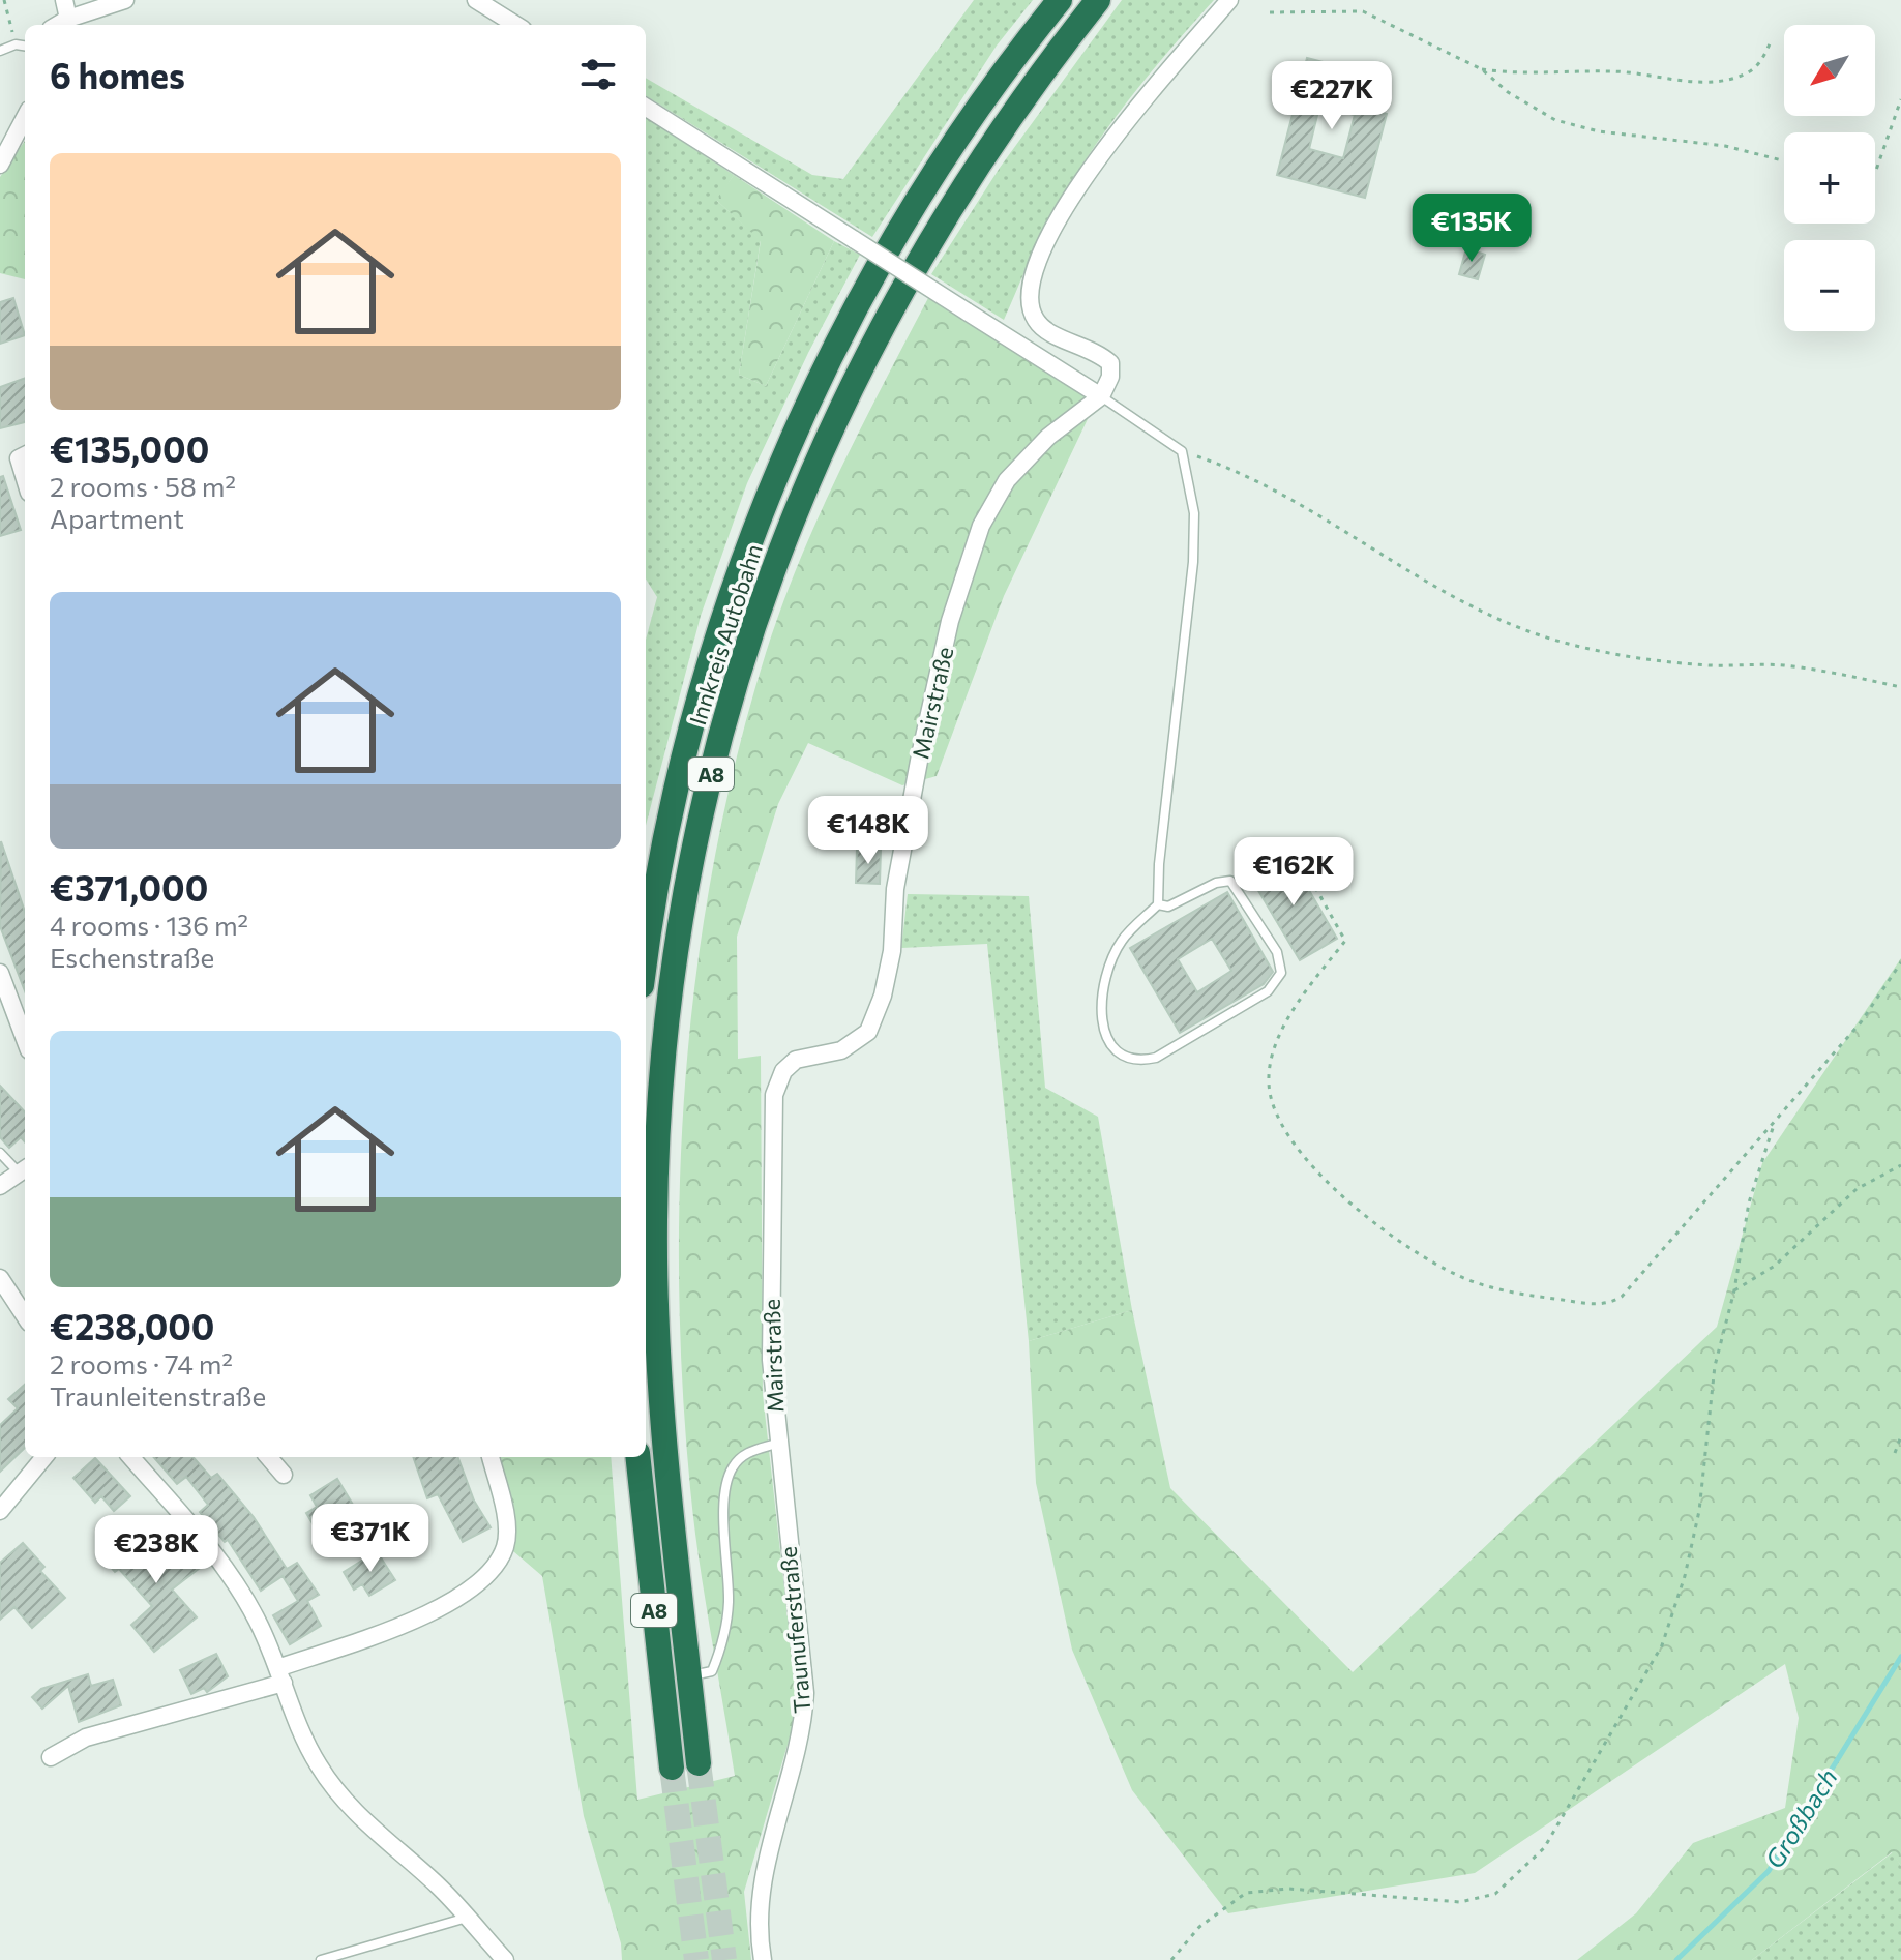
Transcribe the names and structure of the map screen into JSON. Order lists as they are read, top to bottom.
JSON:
{
  "streets": {
    "highway": ["Innkreis Autobahn", "A8"],
    "street": ["Mairstraße", "Traunuferstraße"]
  },
  "crossings": [
    ["Mairstraße", "Traunuferstraße"]
  ],
  "water": ["Großbach"],
  "north": "bottom left",
  "page": {
    "map_buttons": ["+", "−"],
    "heading": "6 homes",
    "price": [
      "€227K",
      "€135K",
      "€148K",
      "€162K",
      "€371K",
      "€238K"
    ],
    "list": [
      {
        "name": "€135,000",
        "note": "2 rooms · 58 m² · Apartment"
      },
      {
        "name": "€371,000",
        "note": "4 rooms · 136 m² · Eschenstraße"
      },
      {
        "name": "€238,000",
        "note": "2 rooms · 74 m² · Traunleitenstraße"
      }
    ]
  }
}
